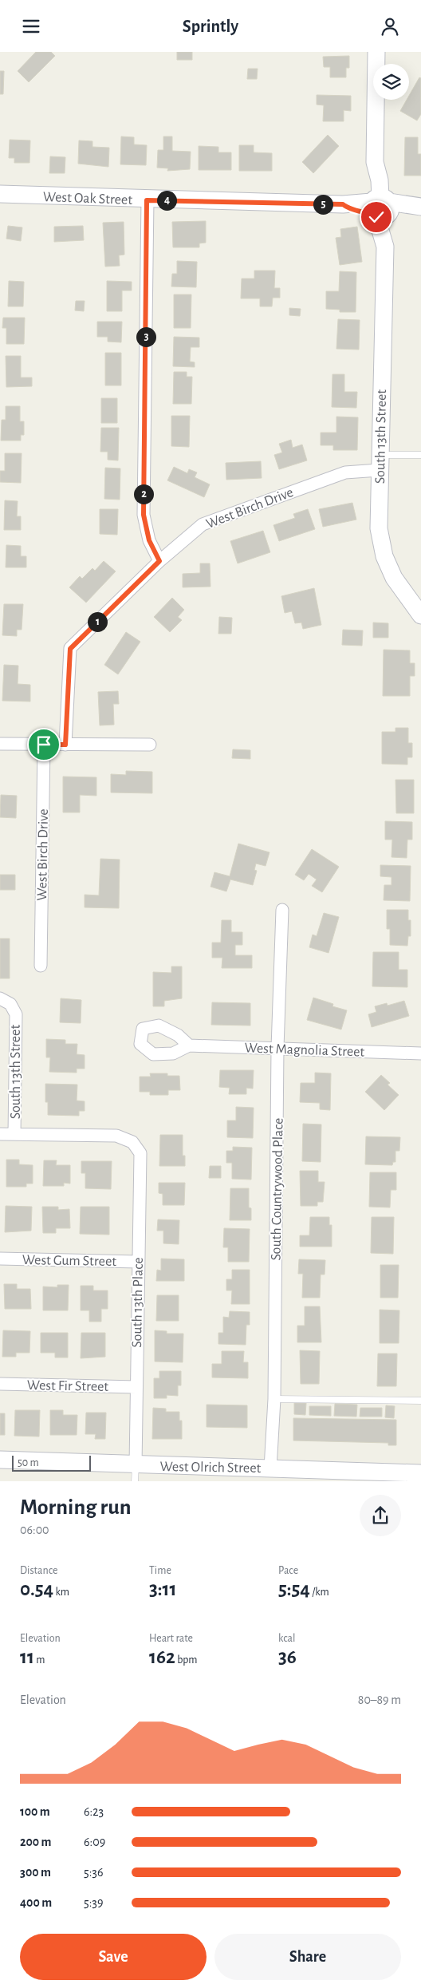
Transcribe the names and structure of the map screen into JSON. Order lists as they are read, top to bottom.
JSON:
{
  "streets": {
    "street": [
      "West Oak Street",
      "South 13th Street",
      "West Birch Drive",
      "West Magnolia Street",
      "South Countrywood Place",
      "West Gum Street",
      "South 13th Place",
      "West Fir Street",
      "West Olrich Street"
    ]
  },
  "crossings": [
    ["West Oak Street", "South 13th Street"],
    ["South 13th Street", "West Birch Drive"],
    ["South 13th Street", "South 13th Place"],
    ["West Magnolia Street", "South Countrywood Place"],
    ["South Countrywood Place", "West Olrich Street"],
    ["West Gum Street", "South 13th Place"],
    ["South 13th Place", "West Fir Street"],
    ["South 13th Place", "West Olrich Street"]
  ],
  "scale_bar": "50 m",
  "page": {
    "header": "Sprintly",
    "pins": [
      "4",
      "5",
      "3",
      "2",
      "1"
    ],
    "scale": "50 m",
    "heading": ["Morning run", "06:00"],
    "stats": [
      ["Distance", "0.54 km"],
      ["Time", "3:11"],
      ["Pace", "5:54 /km"],
      ["Elevation", "11 m"],
      ["Heart rate", "162 bpm"],
      ["kcal", "36"]
    ],
    "chart": ["Elevation", "80–89 m"],
    "list": [
      {
        "name": "100 m",
        "note": "6:23"
      },
      {
        "name": "200 m",
        "note": "6:09"
      },
      {
        "name": "300 m",
        "note": "5:36"
      },
      {
        "name": "400 m",
        "note": "5:39"
      }
    ],
    "buttons": ["Save", "Share"]
  }
}
